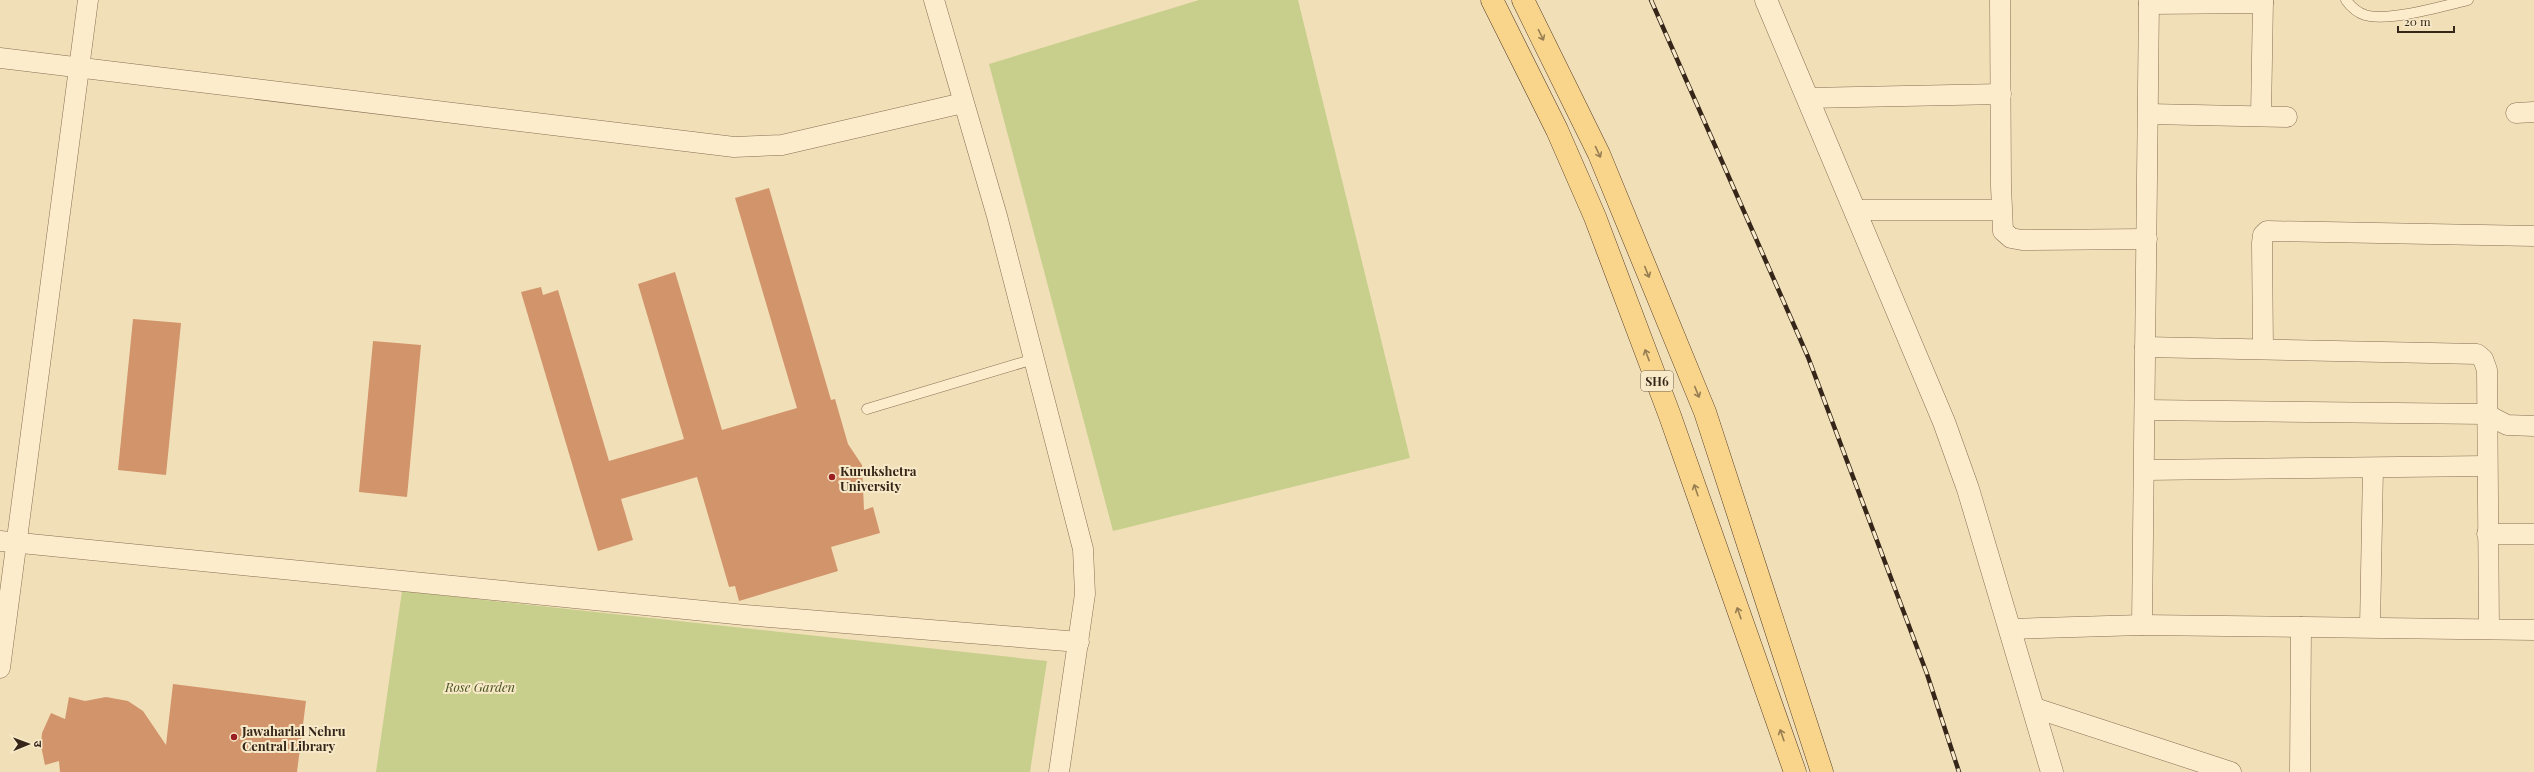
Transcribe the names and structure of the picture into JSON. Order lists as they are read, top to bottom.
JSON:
{
  "streets": {
    "main road": ["SH6"]
  },
  "parks": ["Rose Garden"],
  "places": ["Kurukshetra University", "Jawaharlal Nehru Central Library"],
  "scale_bar": "20 m",
  "north": "right"
}
